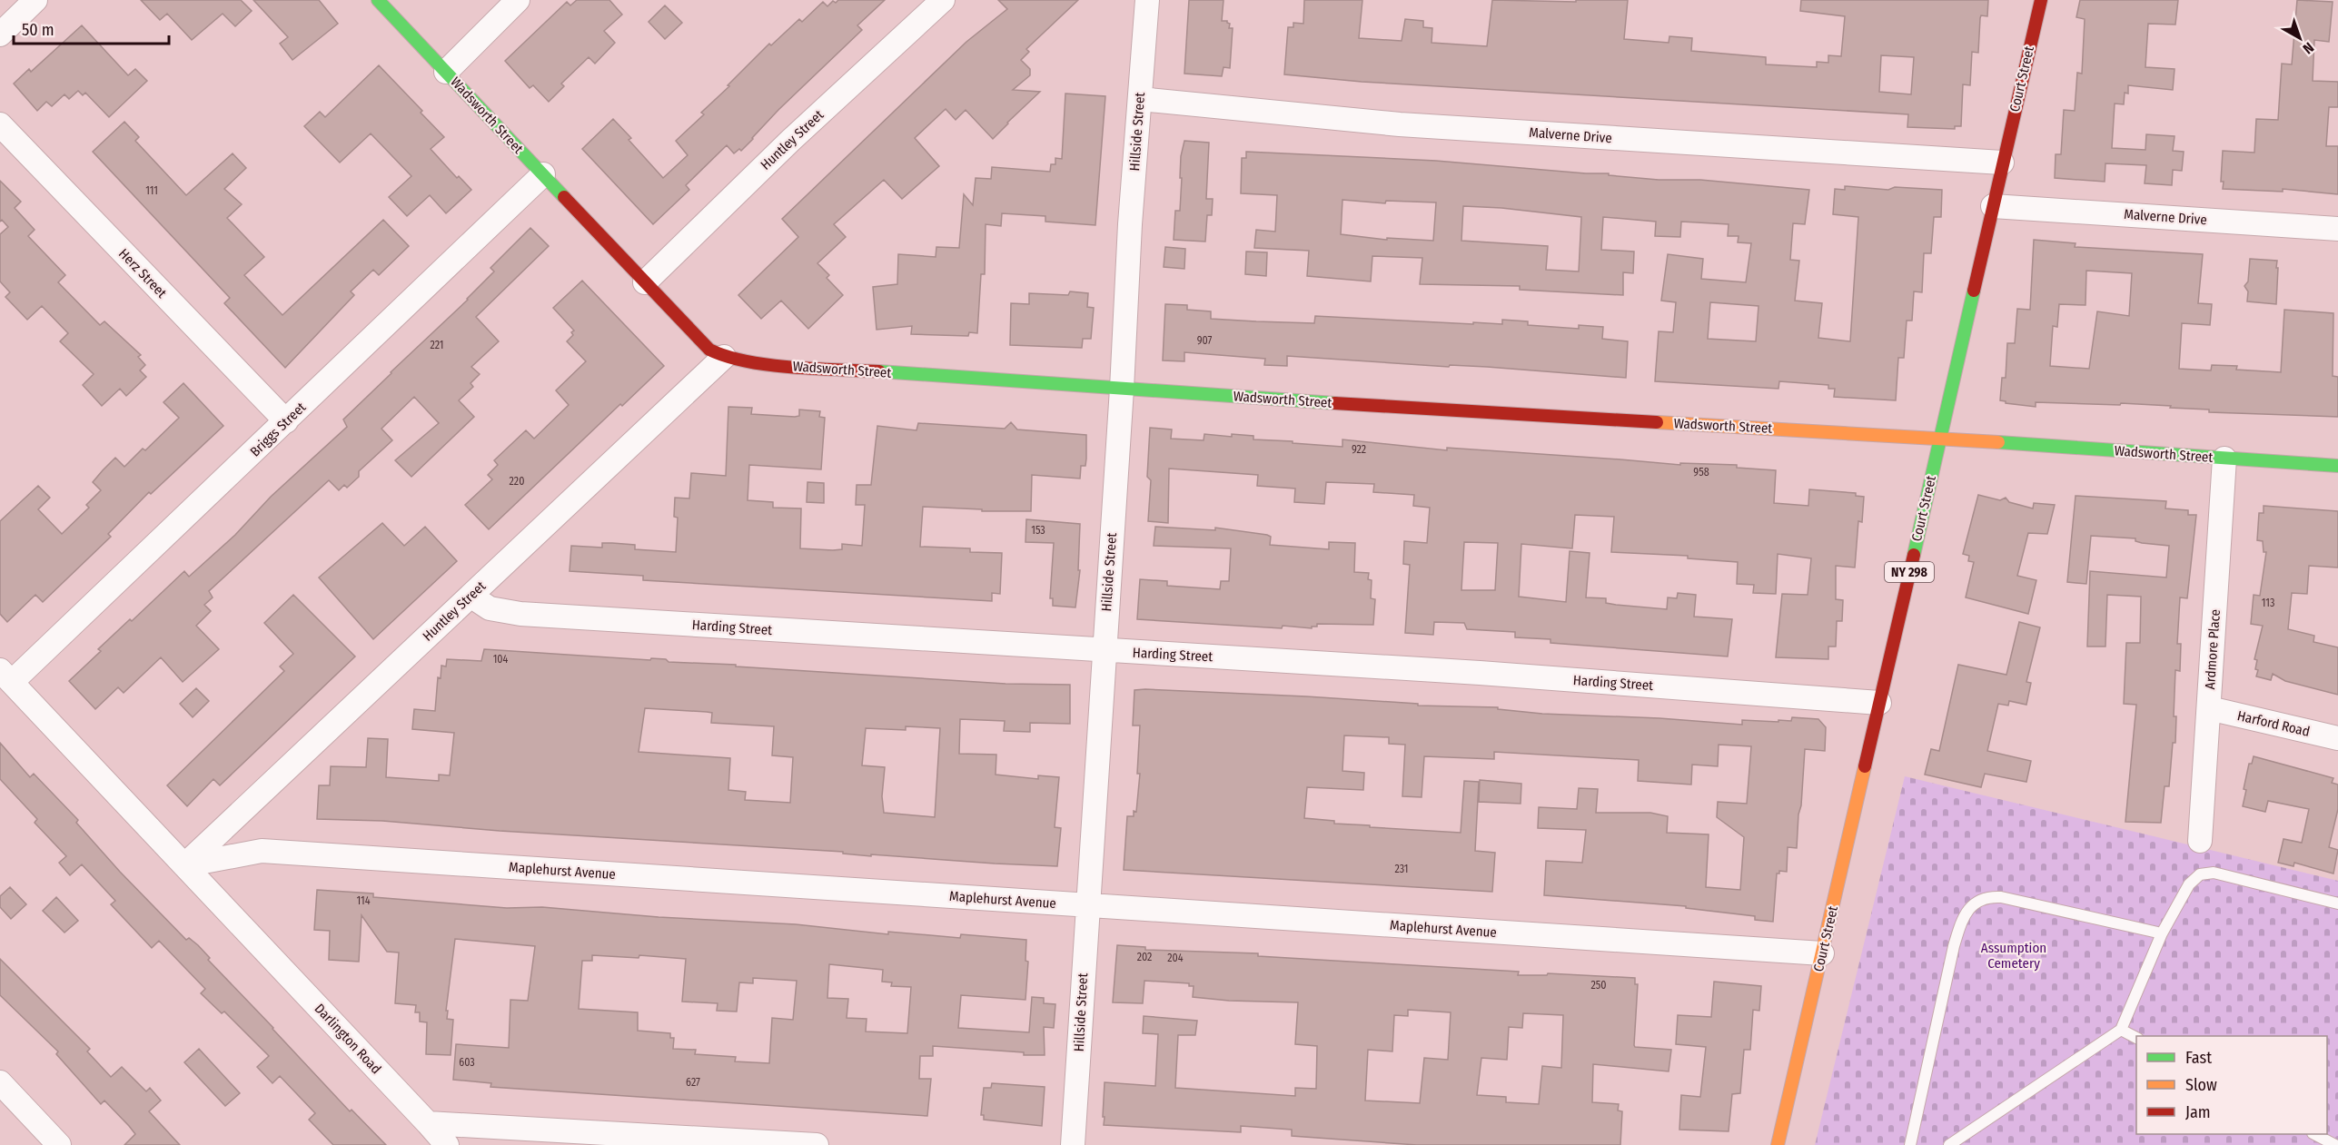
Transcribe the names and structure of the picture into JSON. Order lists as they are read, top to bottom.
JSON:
{
  "streets": {
    "street": [
      "Court Street",
      "Wadsworth Street",
      "Hillside Street",
      "Malverne Drive",
      "Huntley Street",
      "Herz Street",
      "Briggs Street",
      "NY 298",
      "Harding Street",
      "Ardmore Place",
      "Harford Road",
      "Maplehurst Avenue",
      "Darlington Road"
    ]
  },
  "crossings": [
    ["Court Street", "Wadsworth Street"],
    ["Court Street", "Malverne Drive"],
    ["Court Street", "Harding Street"],
    ["Court Street", "Maplehurst Avenue"],
    ["Wadsworth Street", "Hillside Street"],
    ["Wadsworth Street", "Huntley Street"],
    ["Wadsworth Street", "Briggs Street"],
    ["Wadsworth Street", "Ardmore Place"],
    ["Hillside Street", "Malverne Drive"],
    ["Hillside Street", "Harding Street"],
    ["Hillside Street", "Maplehurst Avenue"],
    ["Huntley Street", "Harding Street"],
    ["Huntley Street", "Maplehurst Avenue"],
    ["Huntley Street", "Darlington Road"],
    ["Herz Street", "Briggs Street"],
    ["Briggs Street", "Darlington Road"],
    ["Ardmore Place", "Harford Road"],
    ["Maplehurst Avenue", "Darlington Road"]
  ],
  "parks": ["Assumption Cemetery"],
  "house_numbers": [
    "111",
    "907",
    "221",
    "922",
    "958",
    "220",
    "153",
    "113",
    "104",
    "231",
    "114",
    "202",
    "204",
    "250",
    "603",
    "627"
  ],
  "legend": ["Fast", "Slow", "Jam"],
  "scale_bar": "50 m",
  "north": "bottom right"
}
